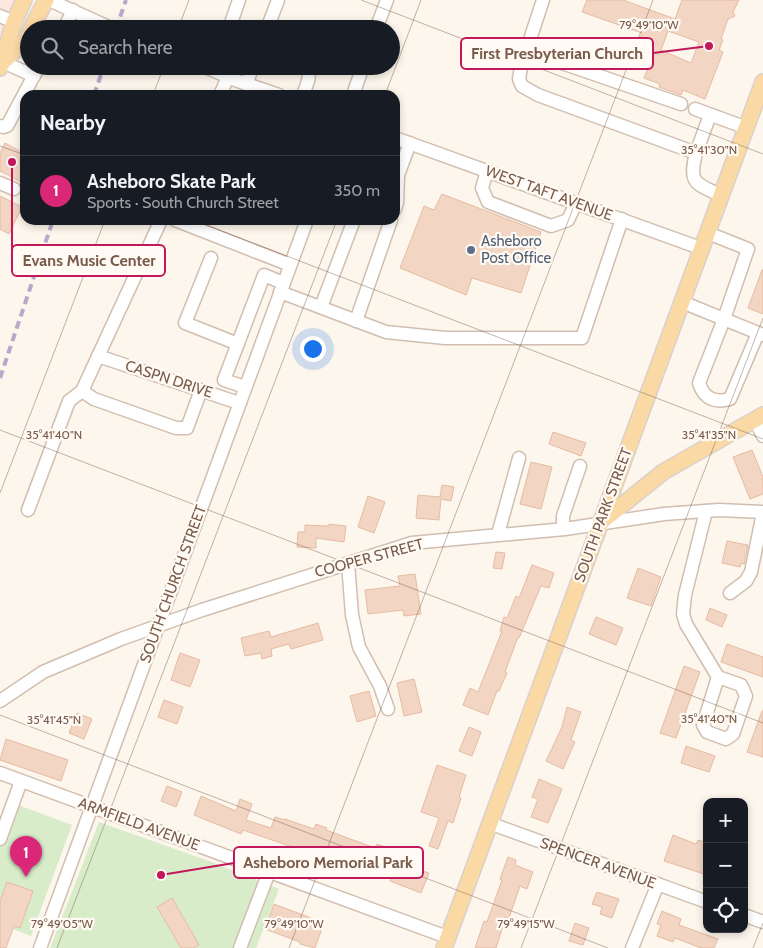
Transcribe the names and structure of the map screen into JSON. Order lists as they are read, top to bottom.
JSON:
{
  "streets": {
    "main road": ["SOUTH PARK STREET"],
    "street": [
      "WEST TAFT AVENUE",
      "CASPN DRIVE",
      "COOPER STREET",
      "SOUTH CHURCH STREET",
      "ARMFIELD AVENUE",
      "SPENCER AVENUE"
    ]
  },
  "crossings": [
    ["WEST TAFT AVENUE", "SOUTH PARK STREET"],
    ["CASPN DRIVE", "SOUTH CHURCH STREET"],
    ["SOUTH PARK STREET", "COOPER STREET"],
    ["SOUTH PARK STREET", "ARMFIELD AVENUE"],
    ["SOUTH PARK STREET", "SPENCER AVENUE"],
    ["COOPER STREET", "SOUTH CHURCH STREET"],
    ["SOUTH CHURCH STREET", "ARMFIELD AVENUE"]
  ],
  "places": [
    "First Presbyterian Church",
    "Evans Music Center",
    "Asheboro Post Office",
    "Asheboro Memorial Park"
  ],
  "page": {
    "search": "Search here",
    "heading": "Nearby",
    "list": [
      {
        "mark": "1",
        "name": "Asheboro Skate Park",
        "note": "Sports · South Church Street",
        "value": "350 m"
      }
    ],
    "map_buttons": ["+", "−"],
    "pins": "1"
  },
  "coordinates": [
    "79°49'10\"W",
    "35°41'30\"N",
    "35°41'35\"N",
    "35°41'40\"N",
    "35°41'45\"N",
    "79°49'05\"W",
    "79°49'15\"W"
  ]
}
